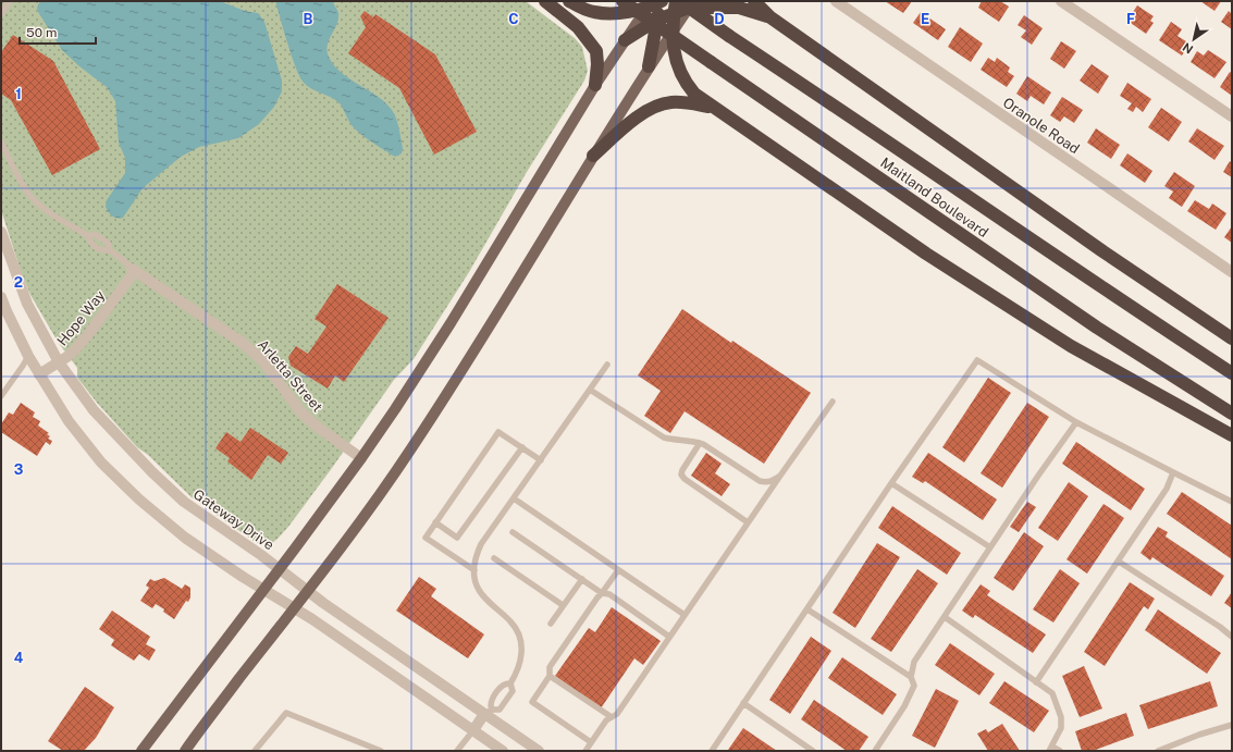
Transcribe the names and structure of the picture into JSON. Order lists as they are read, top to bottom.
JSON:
{
  "streets": {
    "highway": ["Maitland Boulevard"],
    "street": [
      "Oranole Road",
      "Hope Way",
      "Arletta Street",
      "Gateway Drive"
    ]
  },
  "crossings": [
    ["Hope Way", "Arletta Street"],
    ["Hope Way", "Gateway Drive"]
  ],
  "scale_bar": "50 m",
  "north": "bottom left",
  "grid": {
    "columns": [
      "B",
      "C",
      "D",
      "E",
      "F"
    ],
    "rows": [
      "1",
      "2",
      "3",
      "4"
    ]
  }
}
